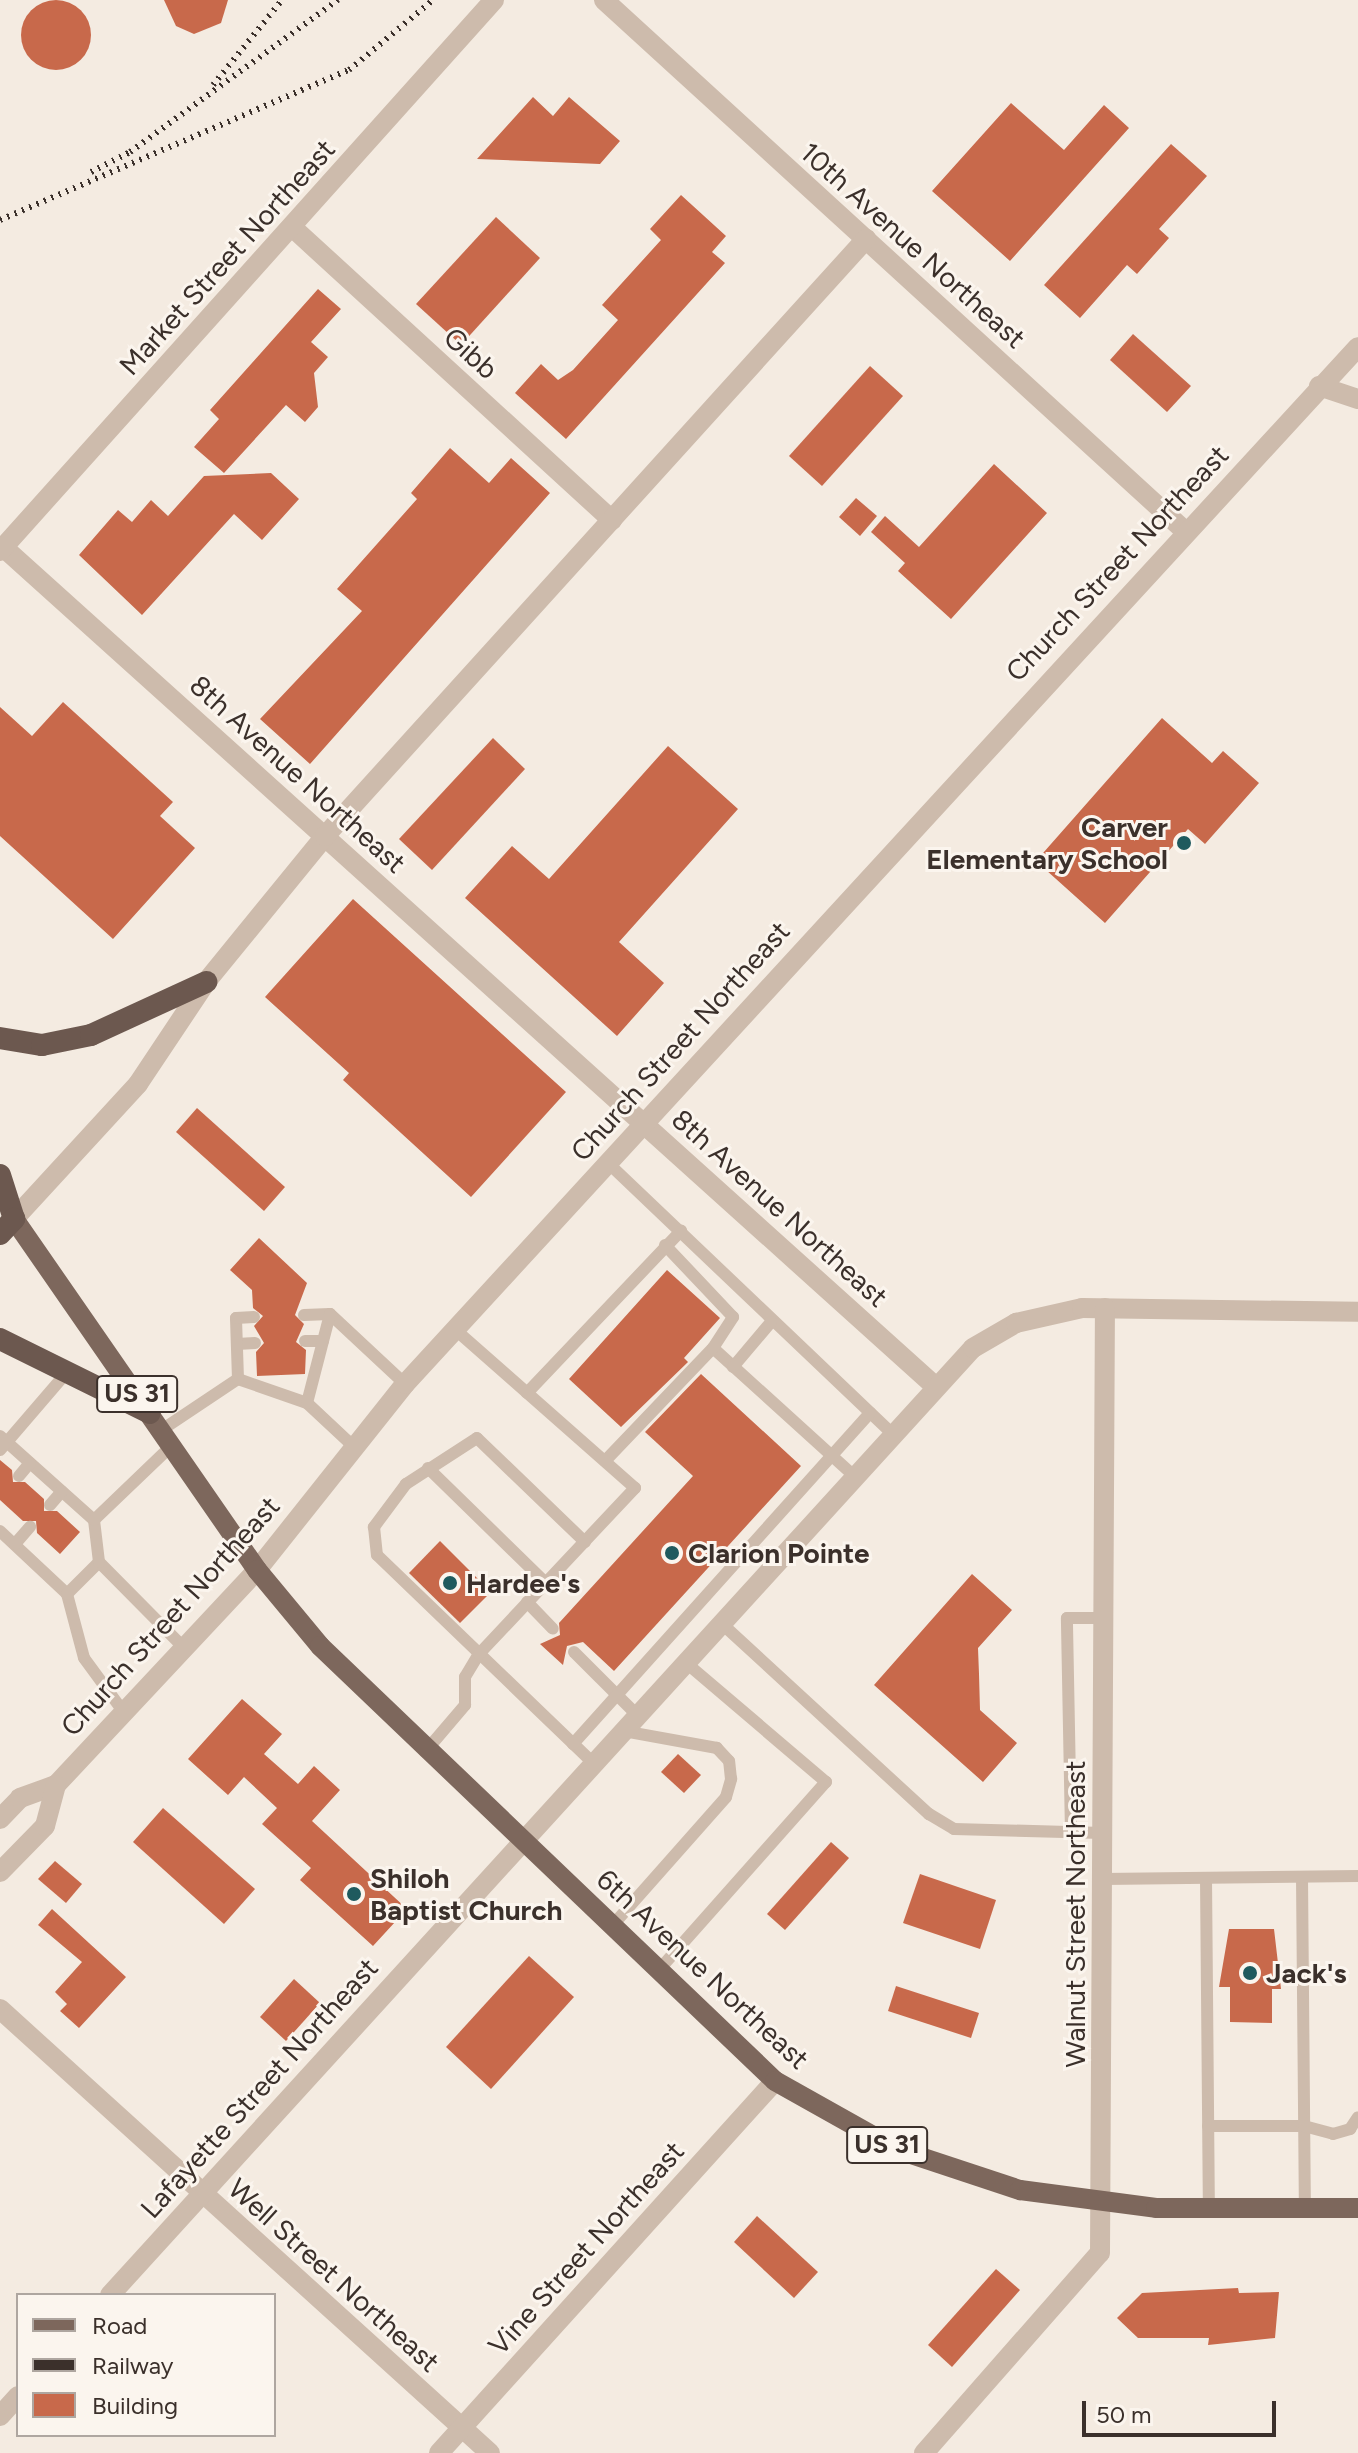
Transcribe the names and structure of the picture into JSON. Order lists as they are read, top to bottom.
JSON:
{
  "streets": {
    "highway": ["US 31", "6th Avenue Northeast"],
    "street": [
      "10th Avenue Northeast",
      "Market Street Northeast",
      "Gibb",
      "Church Street Northeast",
      "8th Avenue Northeast",
      "Walnut Street Northeast",
      "Lafayette Street Northeast",
      "Vine Street Northeast",
      "Well Street Northeast"
    ]
  },
  "crossings": [
    ["10th Avenue Northeast", "Church Street Northeast"],
    ["Market Street Northeast", "Gibb"],
    ["Market Street Northeast", "8th Avenue Northeast"],
    ["Church Street Northeast", "8th Avenue Northeast"],
    ["Church Street Northeast", "6th Avenue Northeast"],
    ["8th Avenue Northeast", "Lafayette Street Northeast"],
    ["Walnut Street Northeast", "6th Avenue Northeast"],
    ["6th Avenue Northeast", "Lafayette Street Northeast"],
    ["6th Avenue Northeast", "Vine Street Northeast"],
    ["Lafayette Street Northeast", "Well Street Northeast"],
    ["Vine Street Northeast", "Well Street Northeast"]
  ],
  "places": [
    "Carver Elementary School",
    "Clarion Pointe",
    "Hardee's",
    "Shiloh Baptist Church",
    "Jack's"
  ],
  "legend": ["Road", "Railway", "Building"],
  "scale_bar": "50 m"
}
